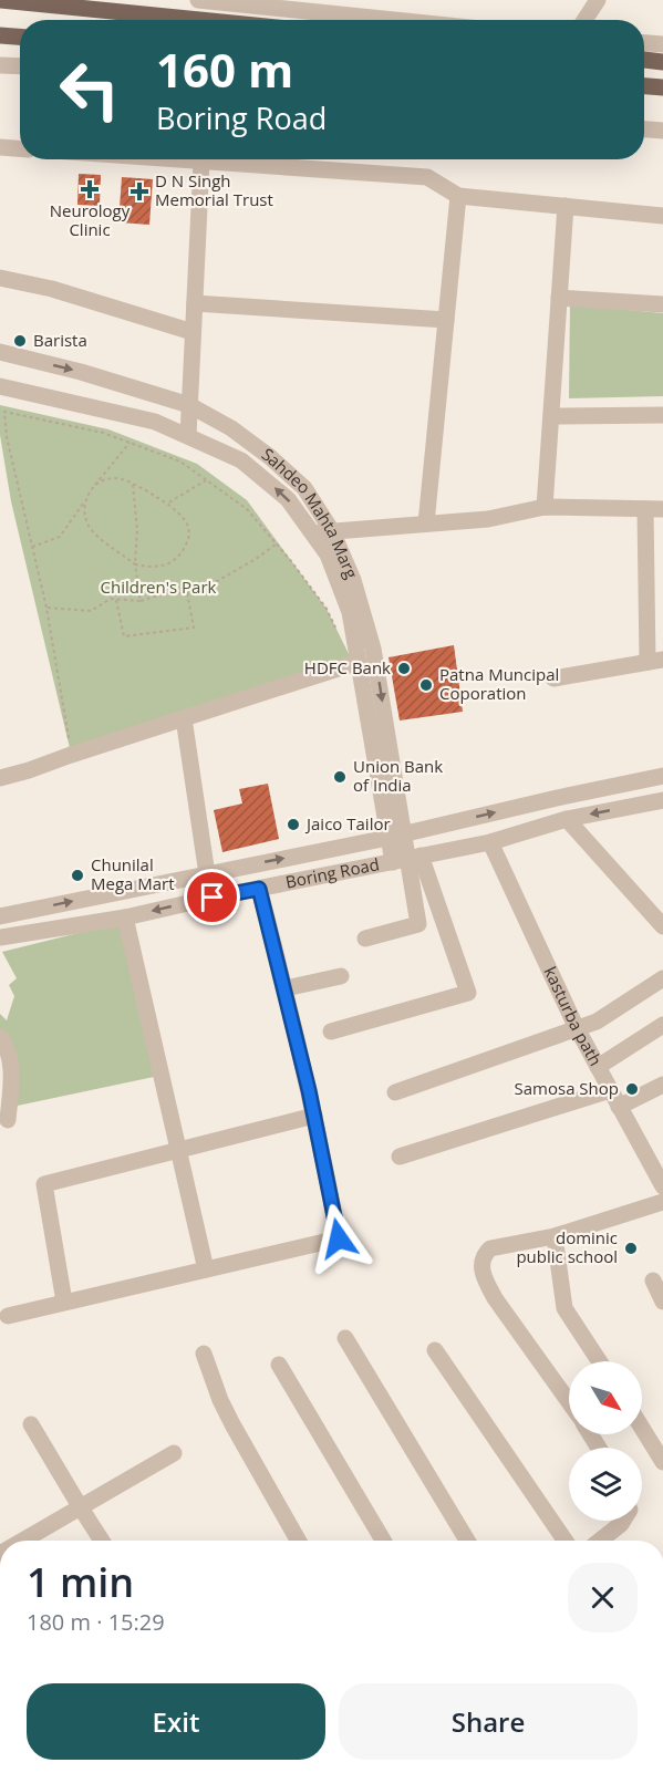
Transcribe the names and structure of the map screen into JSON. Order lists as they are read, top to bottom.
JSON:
{
  "streets": {
    "street": ["Sahdeo Mahta Marg", "Boring Road", "kasturba path"]
  },
  "crossings": [
    ["Sahdeo Mahta Marg", "Boring Road"],
    ["Boring Road", "kasturba path"]
  ],
  "parks": ["Children's Park"],
  "places": {
    "health": ["Neurology Clinic", "D N Singh Memorial Trust"],
    "other": [
      "Barista",
      "HDFC Bank",
      "Patna Muncipal Coporation",
      "Union Bank of India",
      "Jaico Tailor",
      "Chunilal Mega Mart",
      "Samosa Shop",
      "dominic public school"
    ]
  },
  "north": "bottom right",
  "page": {
    "turn": ["160 m", "Boring Road"],
    "heading": ["1 min", "180 m · 15:29"],
    "buttons": ["Exit", "Share"]
  }
}
